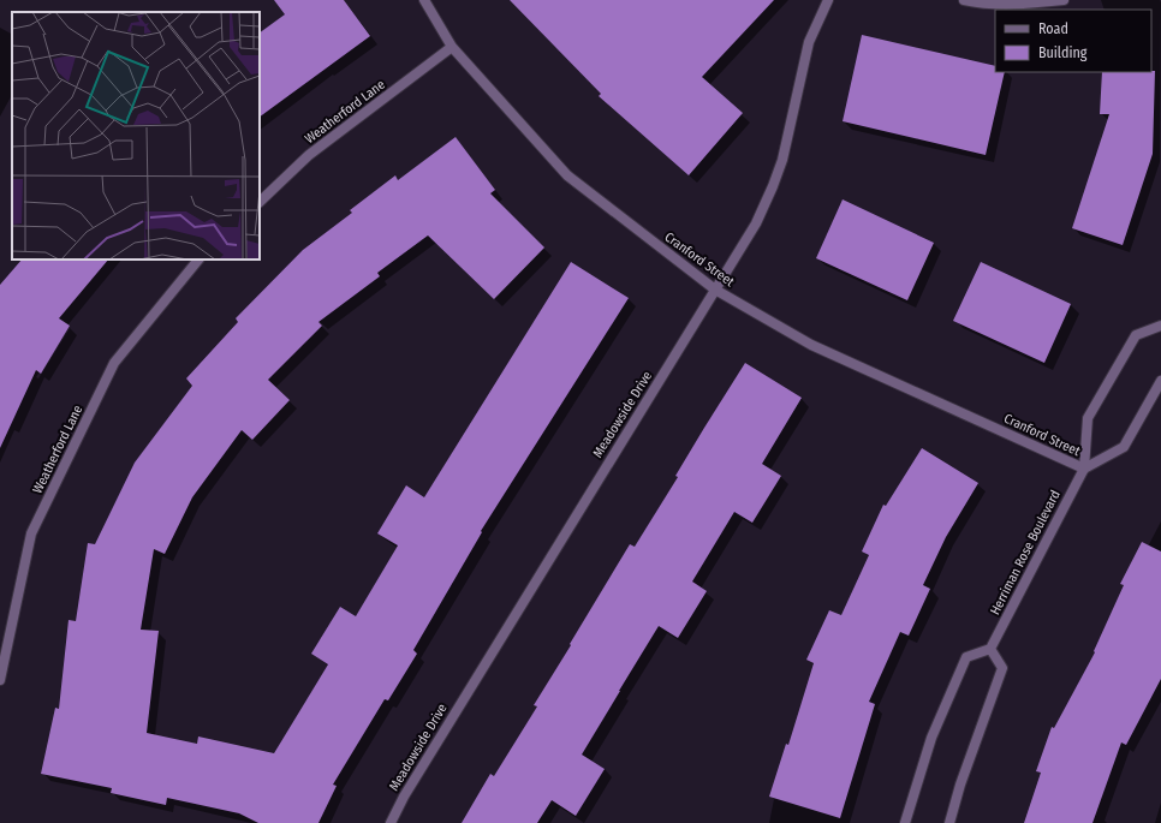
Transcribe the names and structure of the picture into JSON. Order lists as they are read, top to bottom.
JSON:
{
  "streets": {
    "street": [
      "Weatherford Lane",
      "Cranford Street",
      "Meadowside Drive",
      "Herriman Rose Boulevard"
    ]
  },
  "crossings": [
    ["Weatherford Lane", "Cranford Street"],
    ["Cranford Street", "Meadowside Drive"],
    ["Cranford Street", "Herriman Rose Boulevard"]
  ],
  "legend": ["Road", "Building"]
}
